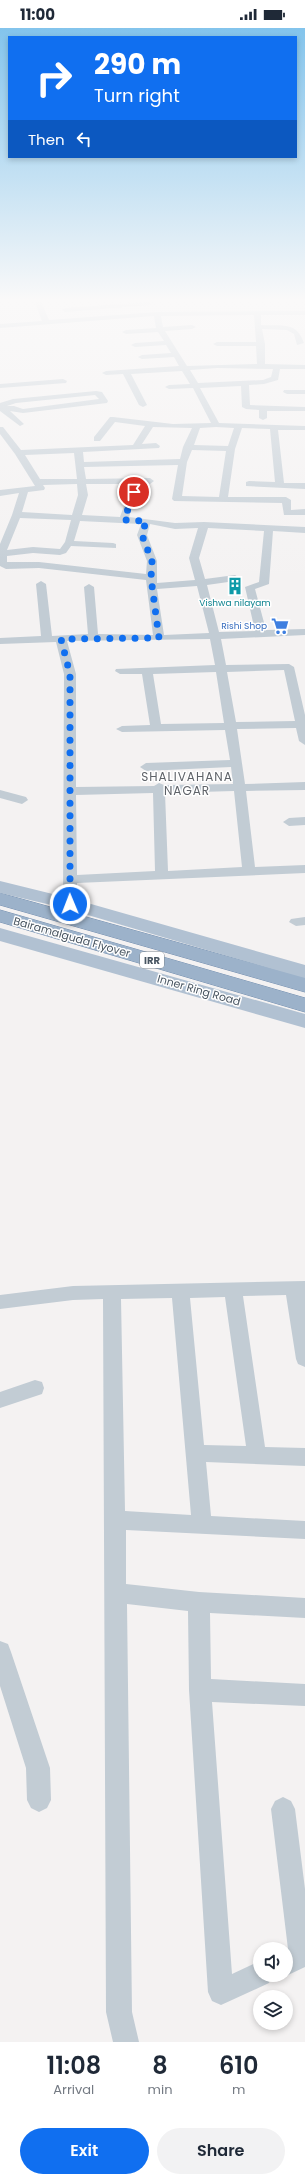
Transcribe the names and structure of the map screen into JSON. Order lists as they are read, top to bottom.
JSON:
{
  "streets": {
    "highway": ["Bairamalguda Flyover", "IRR"],
    "main road": ["Inner Ring Road"]
  },
  "crossings": [
    ["Bairamalguda Flyover", "Inner Ring Road"]
  ],
  "districts": ["SHALIVAHANA NAGAR"],
  "places": {
    "building": ["Vishwa nilayam"],
    "supermarket": ["Rishi Shop"]
  },
  "page": {
    "status": "11:00",
    "turn": ["290 m", "Turn right"],
    "then": "Then",
    "eta": [
      "11:08",
      "Arrival",
      "8",
      "min",
      "610",
      "m"
    ],
    "buttons": ["Exit", "Share"]
  }
}
